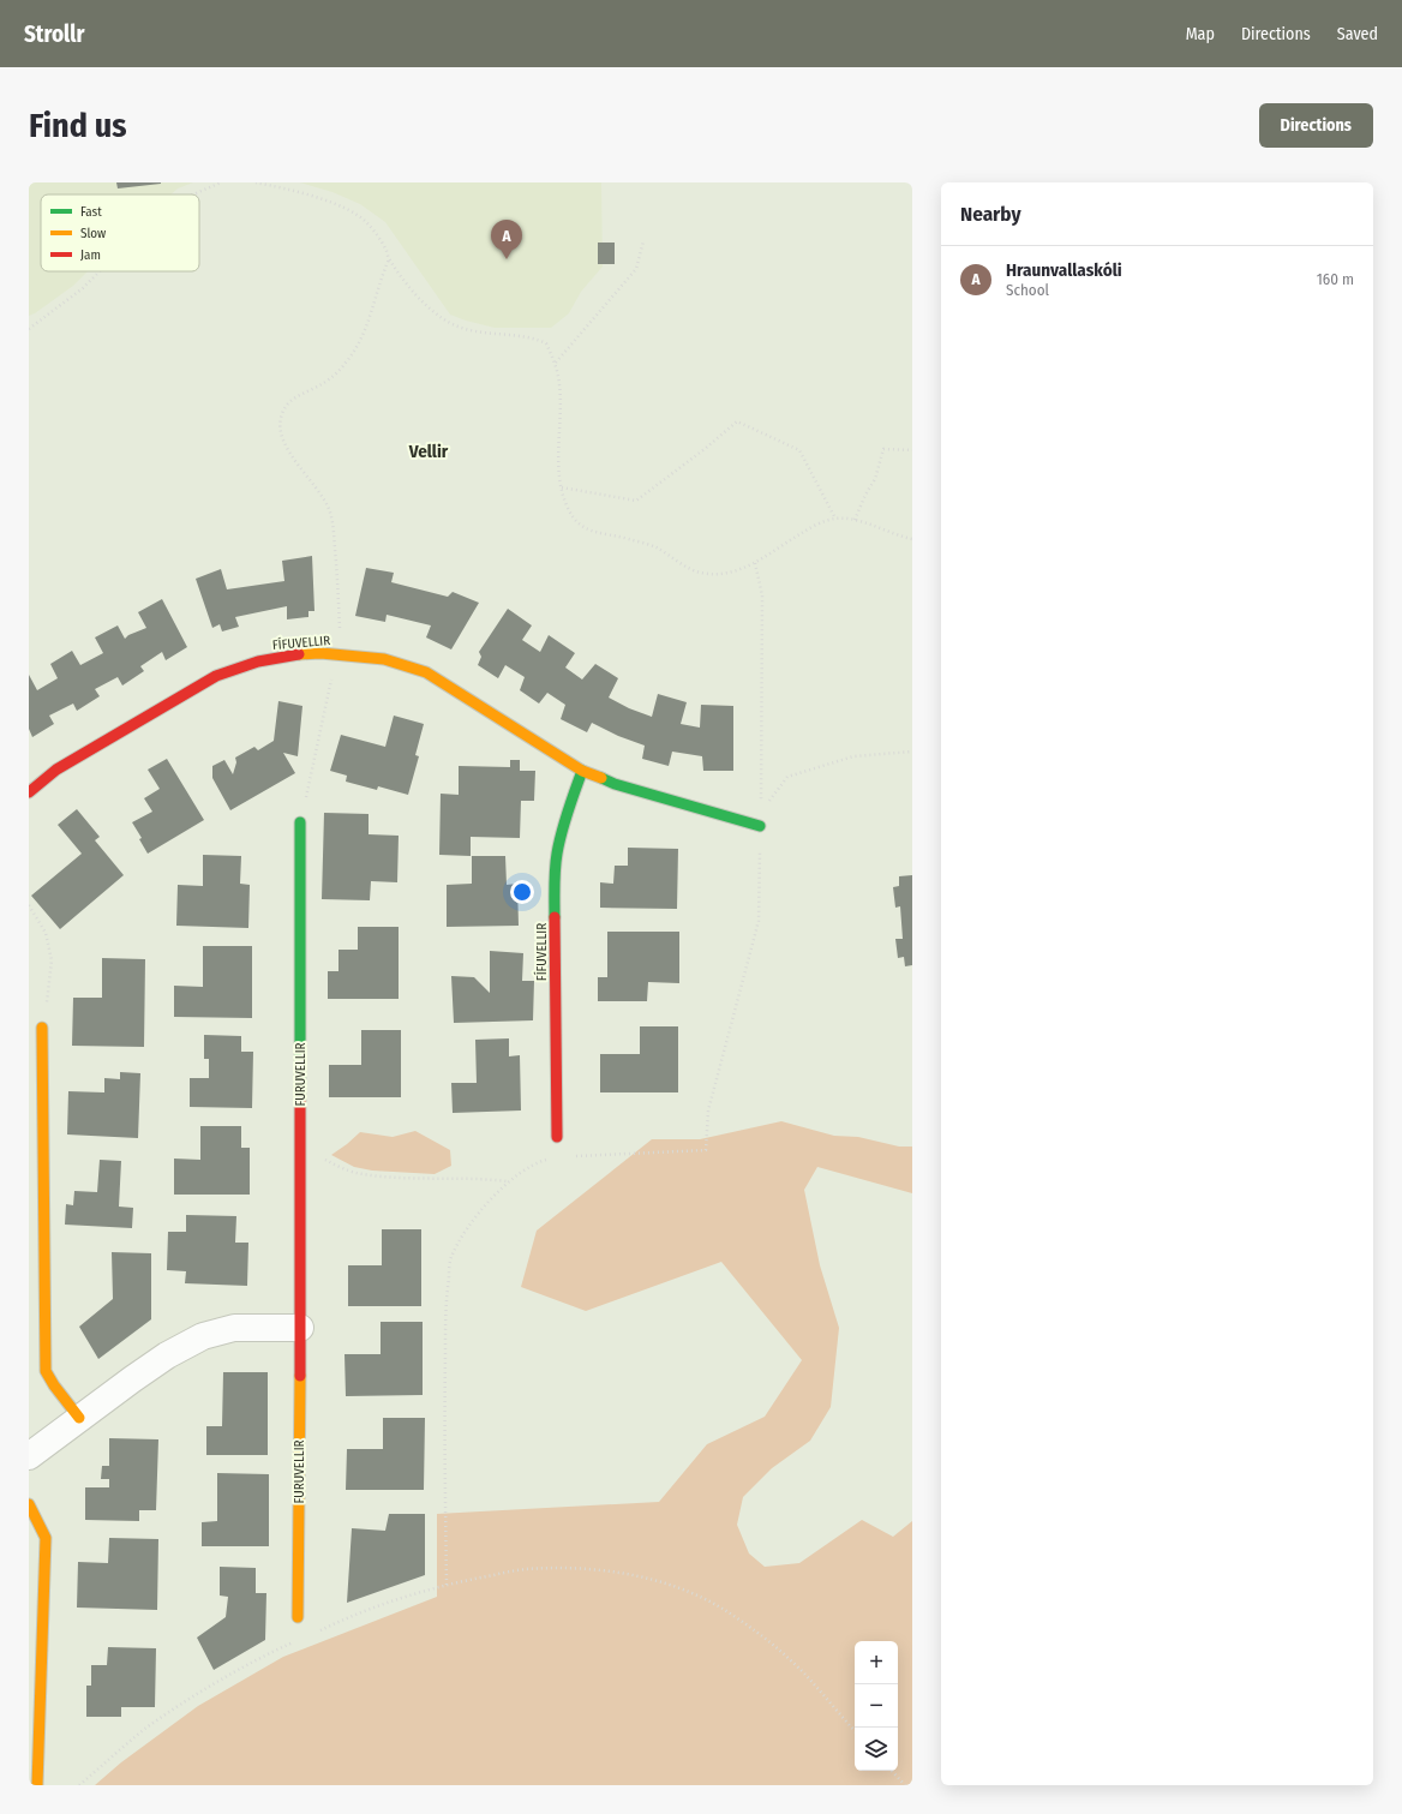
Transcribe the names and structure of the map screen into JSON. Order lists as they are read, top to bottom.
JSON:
{
  "streets": {
    "street": ["FÍFUVELLIR", "FURUVELLIR"]
  },
  "districts": ["Vellir"],
  "legend": ["Fast", "Slow", "Jam"],
  "page": {
    "header": "Strollr",
    "nav": ["Map", "Directions", "Saved"],
    "buttons": "Directions",
    "title": "Find us",
    "heading": "Nearby",
    "pins": "A",
    "list": [
      {
        "mark": "A",
        "name": "Hraunvallaskóli",
        "note": "School",
        "value": "160 m"
      }
    ],
    "map_buttons": ["+", "−"]
  }
}
